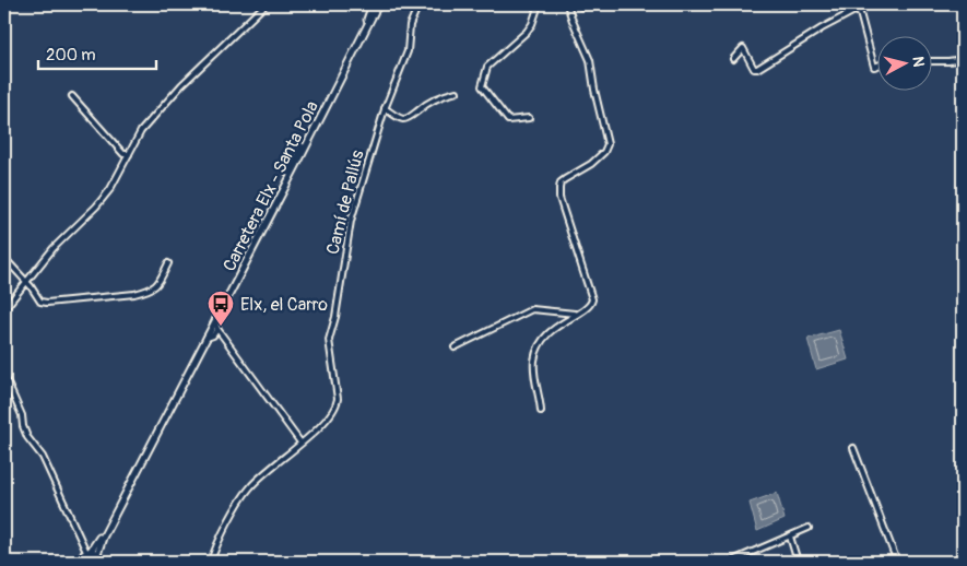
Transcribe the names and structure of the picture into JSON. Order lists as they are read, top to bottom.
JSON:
{
  "streets": {
    "main road": ["Carretera Elx - Santa Pola"],
    "street": ["Camí de Pallús"]
  },
  "places": {
    "bus stop": ["Elx, el Carro"]
  },
  "scale_bar": "200 m",
  "north": "right"
}
